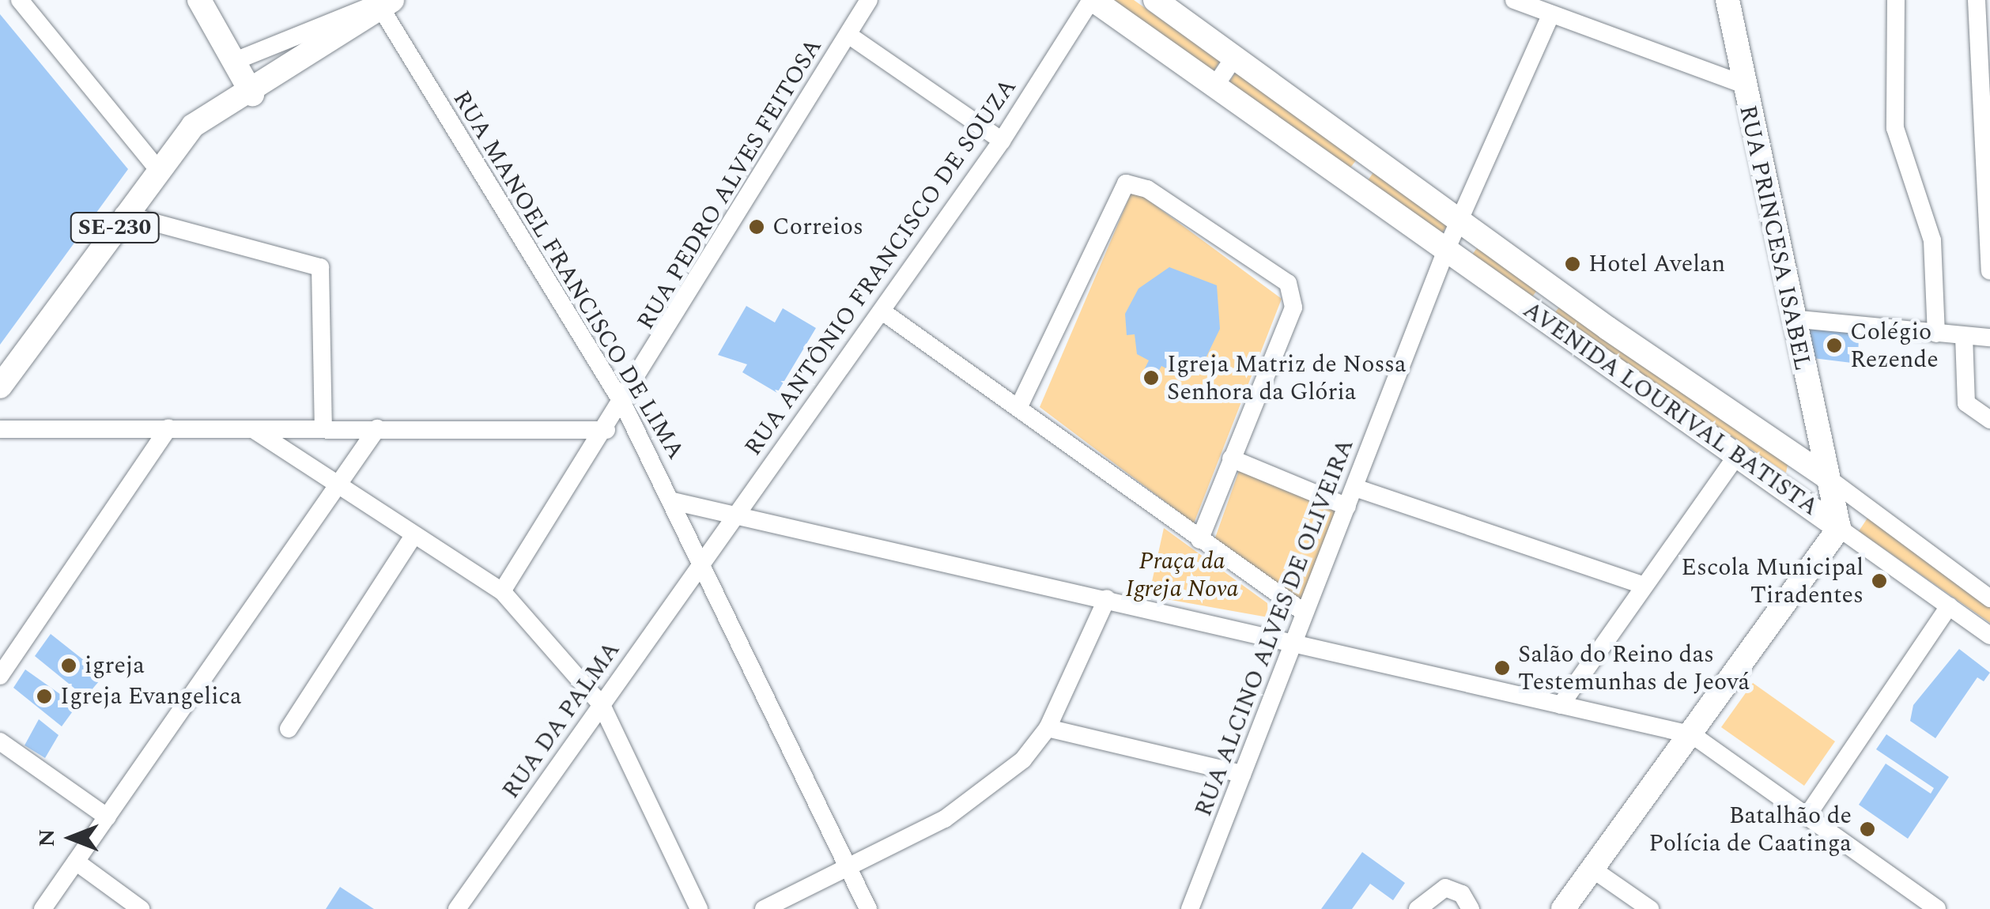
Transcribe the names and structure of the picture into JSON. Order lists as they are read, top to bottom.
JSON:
{
  "streets": {
    "main road": ["SE-230", "RUA PRINCESA ISABEL", "AVENIDA LOURIVAL BATISTA"],
    "street": [
      "RUA PEDRO ALVES FEITOSA",
      "RUA ANTÔNIO FRANCISCO DE SOUZA",
      "RUA MANOEL FRANCISCO DE LIMA",
      "RUA ALCINO ALVES DE OLIVEIRA",
      "RUA DA PALMA"
    ]
  },
  "crossings": [
    ["RUA PEDRO ALVES FEITOSA", "RUA MANOEL FRANCISCO DE LIMA"],
    ["RUA PRINCESA ISABEL", "AVENIDA LOURIVAL BATISTA"],
    ["RUA ANTÔNIO FRANCISCO DE SOUZA", "RUA MANOEL FRANCISCO DE LIMA"],
    ["RUA ANTÔNIO FRANCISCO DE SOUZA", "AVENIDA LOURIVAL BATISTA"],
    ["RUA ANTÔNIO FRANCISCO DE SOUZA", "RUA DA PALMA"],
    ["RUA MANOEL FRANCISCO DE LIMA", "RUA DA PALMA"],
    ["AVENIDA LOURIVAL BATISTA", "RUA ALCINO ALVES DE OLIVEIRA"]
  ],
  "parks": ["Praça da Igreja Nova"],
  "places": [
    "Correios",
    "Hotel Avelan",
    "Colégio Rezende",
    "Igreja Matriz de Nossa Senhora da Glória",
    "Escola Municipal Tiradentes",
    "igreja",
    "Salão do Reino das Testemunhas de Jeová",
    "Igreja Evangelica",
    "Batalhão de Polícia de Caatinga"
  ],
  "north": "left"
}
